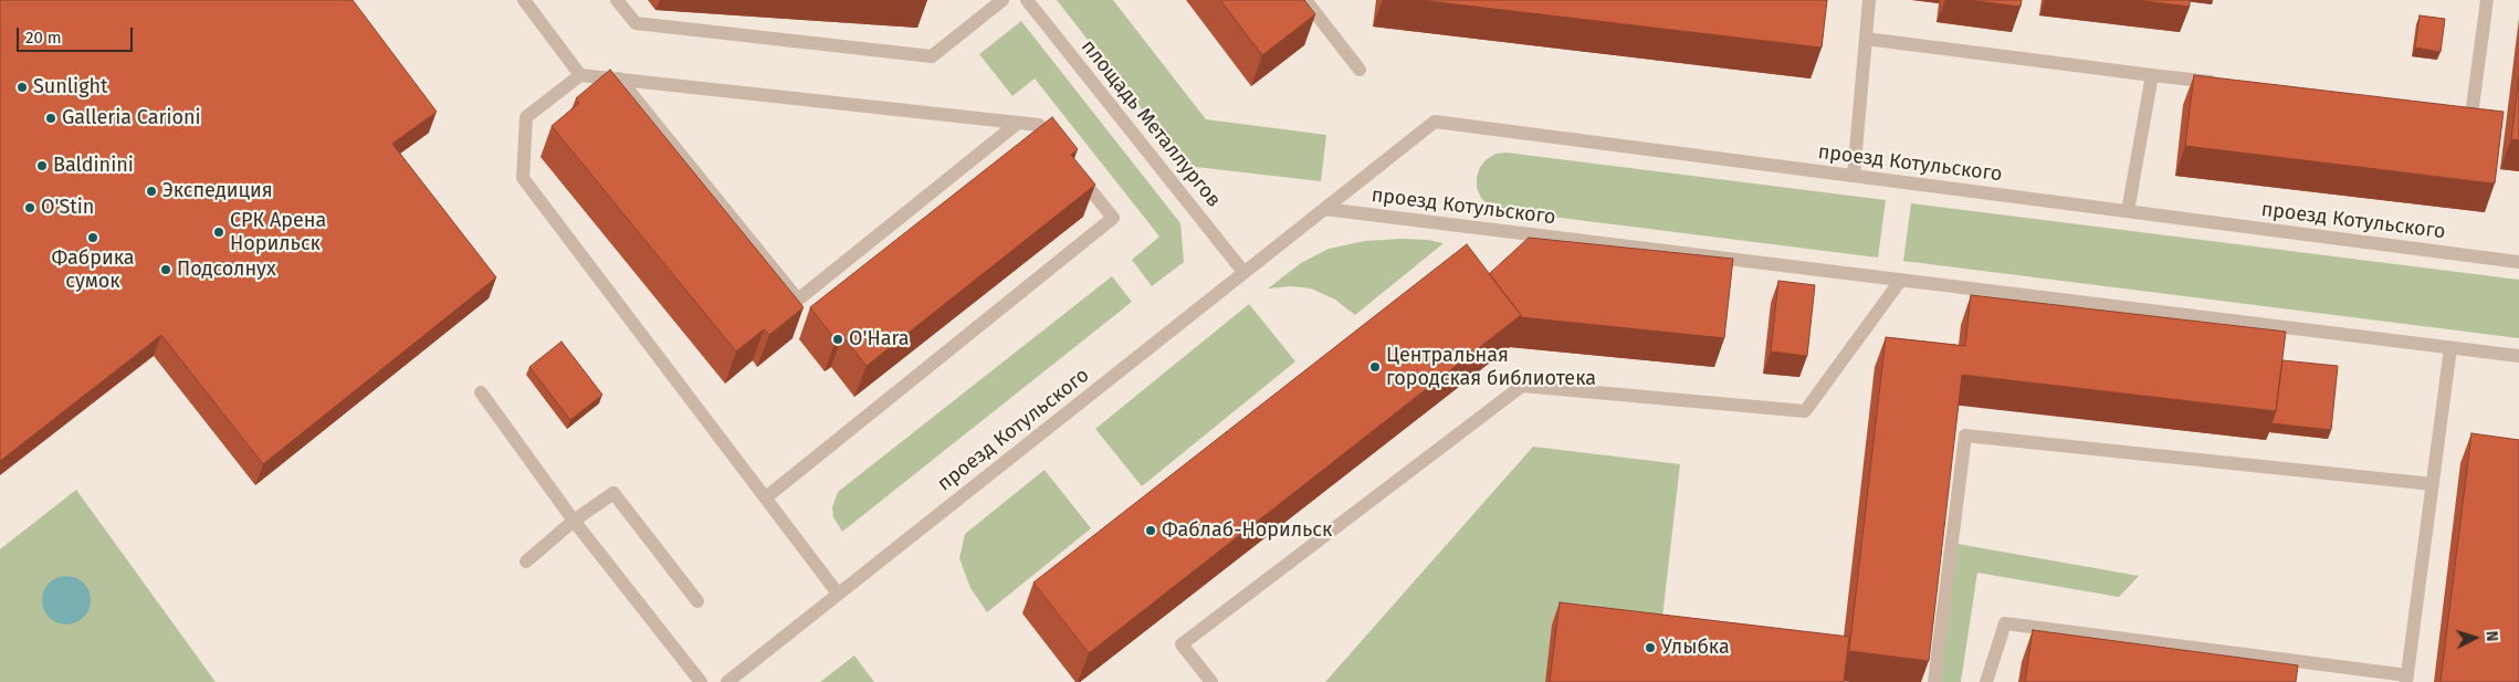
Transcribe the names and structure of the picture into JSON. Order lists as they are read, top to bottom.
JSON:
{
  "streets": {
    "street": ["площадь Металлургов", "проезд Котульского"]
  },
  "crossings": [
    ["площадь Металлургов", "проезд Котульского"]
  ],
  "places": [
    "Sunlight",
    "Galleria Carioni",
    "Baldinini",
    "Экспедиция",
    "O'Stin",
    "СРК Арена Норильск",
    "Фабрика сумок",
    "Подсолнух",
    "O'Hara",
    "Центральная городская библиотека",
    "Фаблаб-Норильск",
    "Улыбка"
  ],
  "scale_bar": "20 m",
  "north": "right"
}
